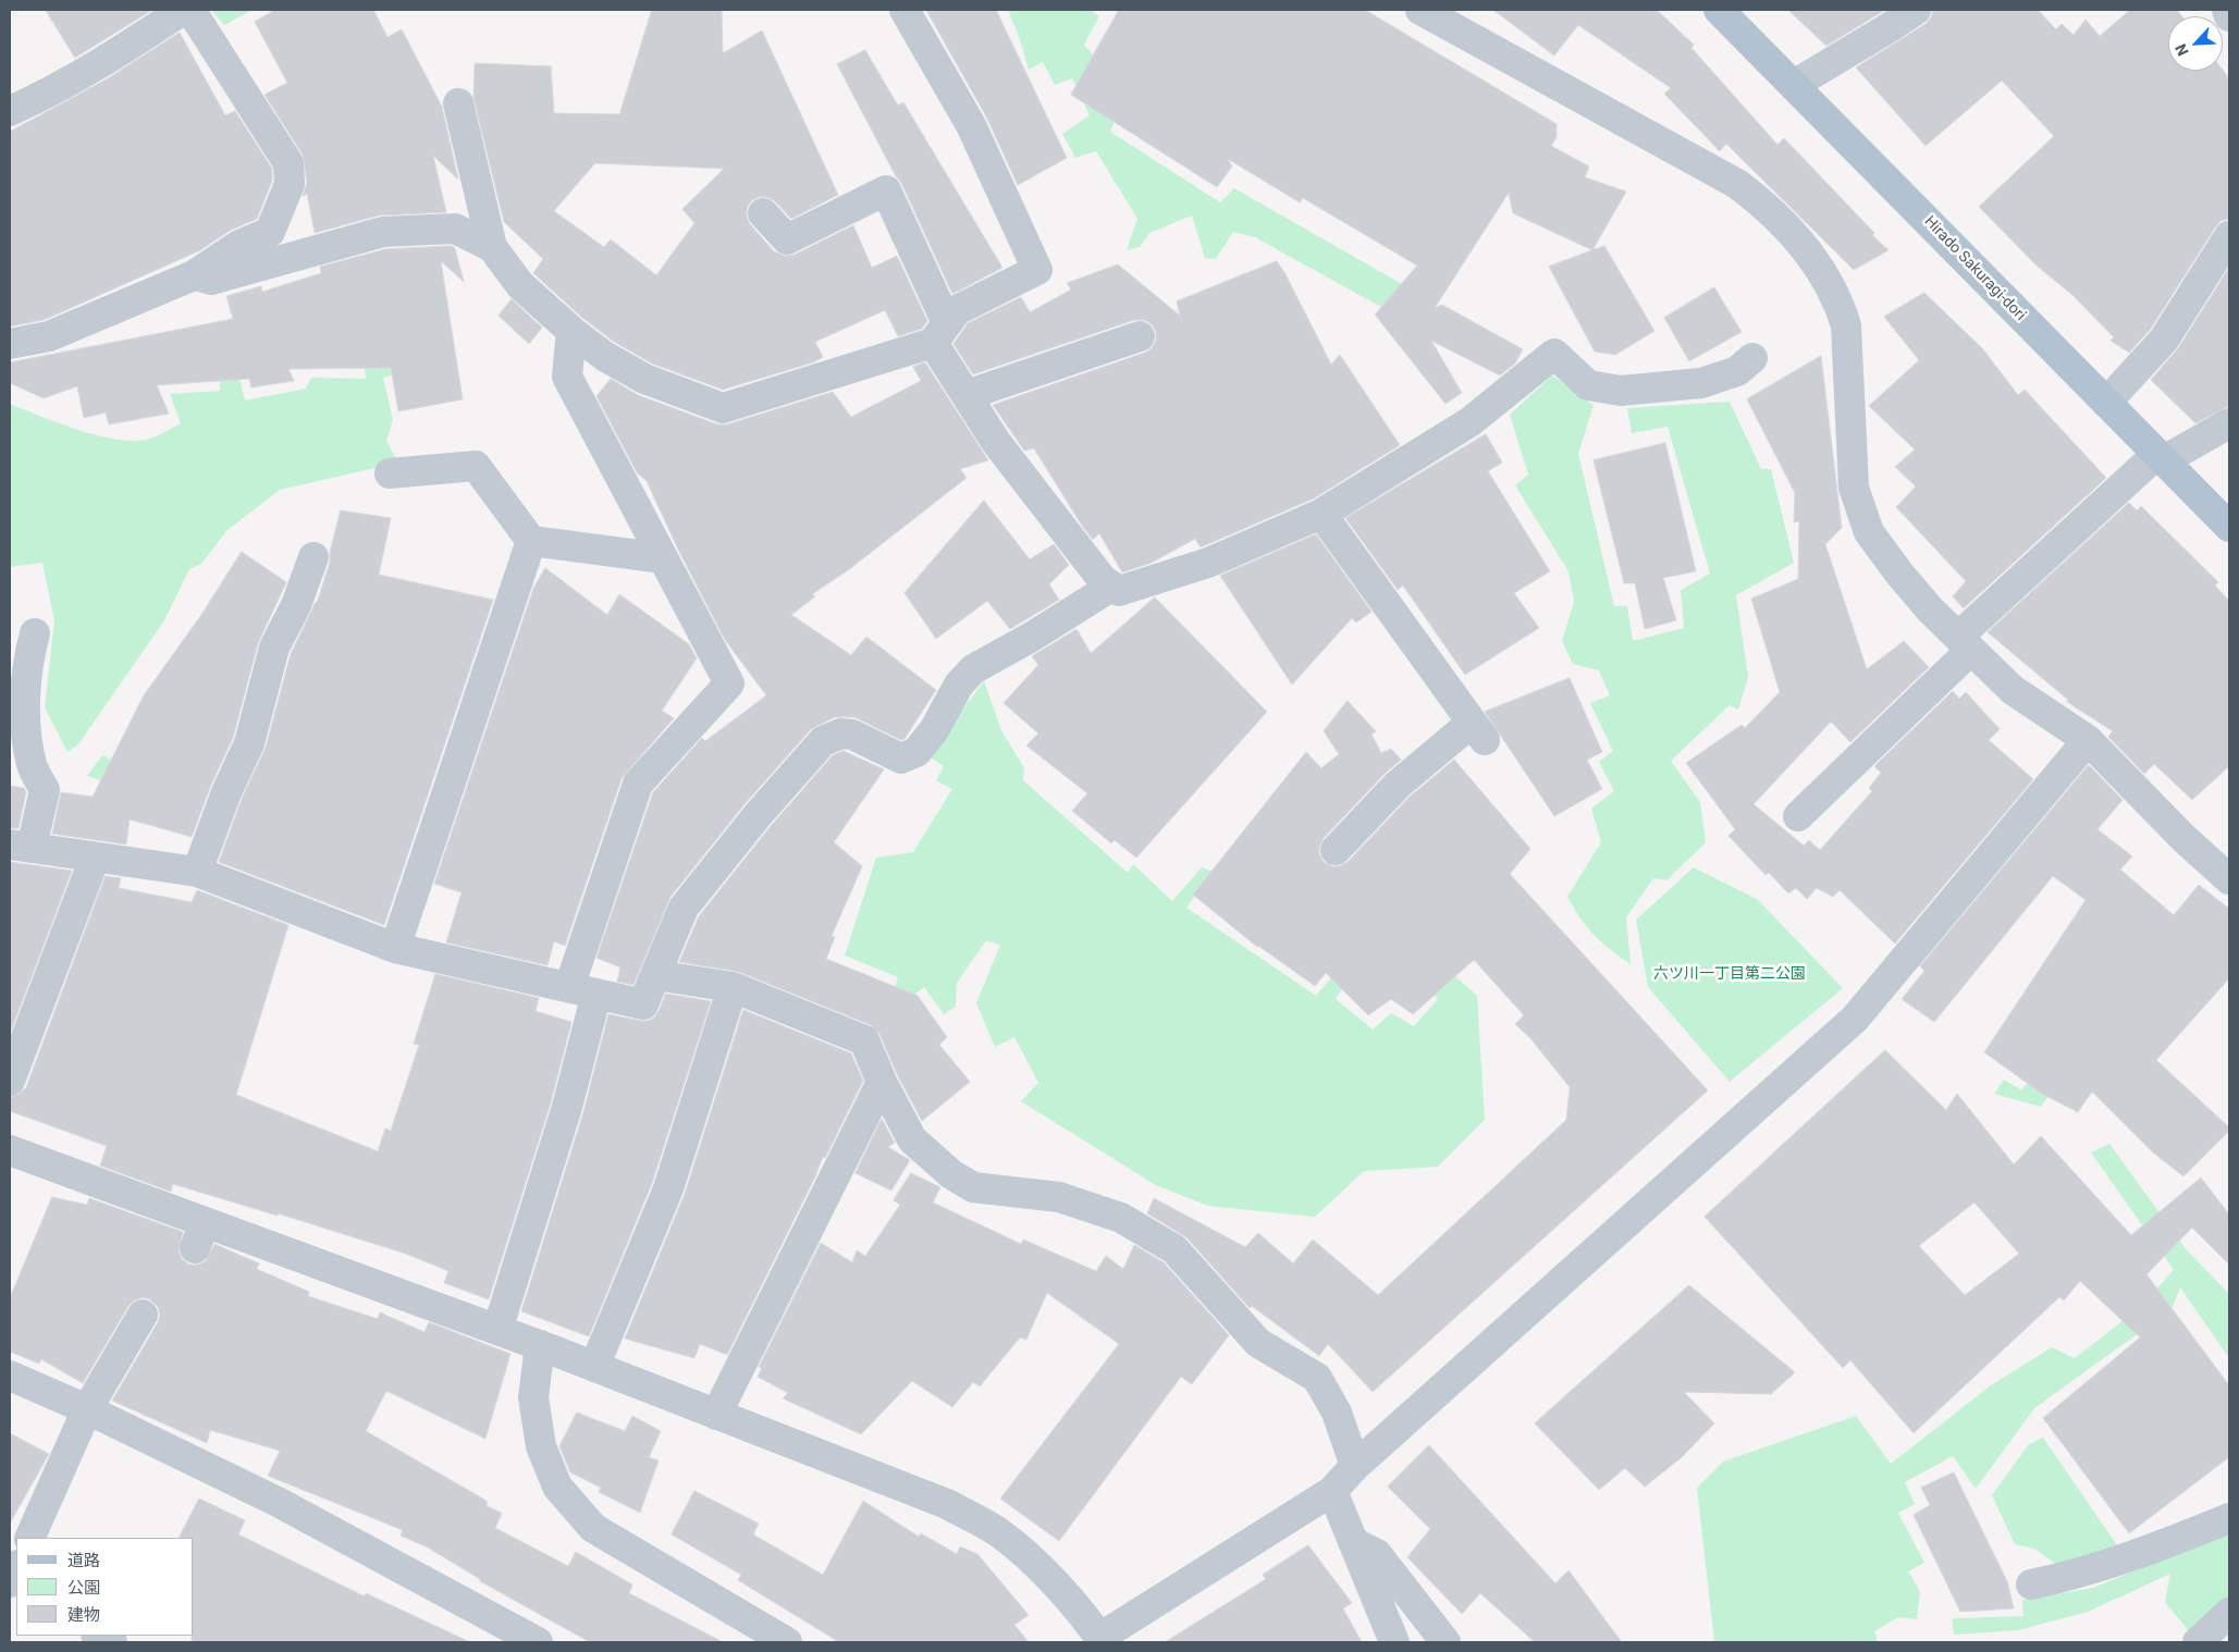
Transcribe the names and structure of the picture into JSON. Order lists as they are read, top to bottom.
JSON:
{
  "streets": {
    "main road": ["Hirado Sakuragi-dori"]
  },
  "parks": ["六ツ川一丁目第二公園"],
  "legend": ["道路", "公園", "建物"],
  "north": "bottom left"
}
